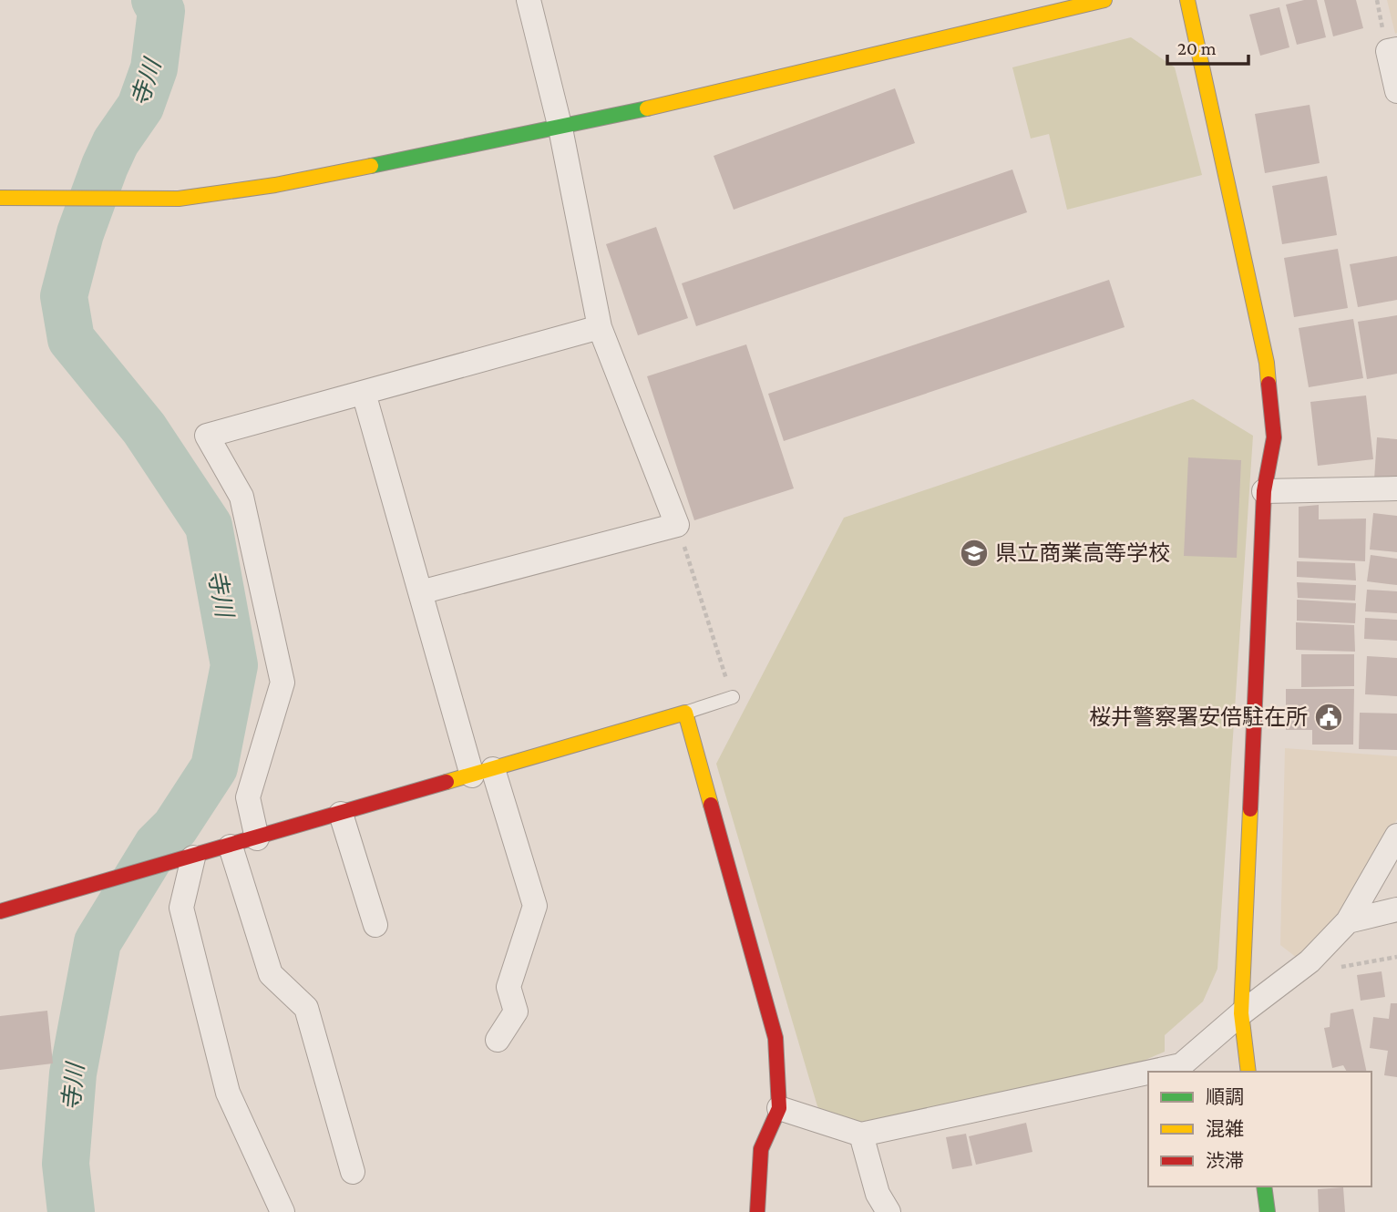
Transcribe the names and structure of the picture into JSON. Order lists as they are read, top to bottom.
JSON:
{
  "water": ["寺川"],
  "places": {
    "school or university": ["県立商業高等学校"],
    "public building": ["桜井警察署安倍駐在所"]
  },
  "legend": ["順調", "混雑", "渋滞"],
  "scale_bar": "20 m"
}
